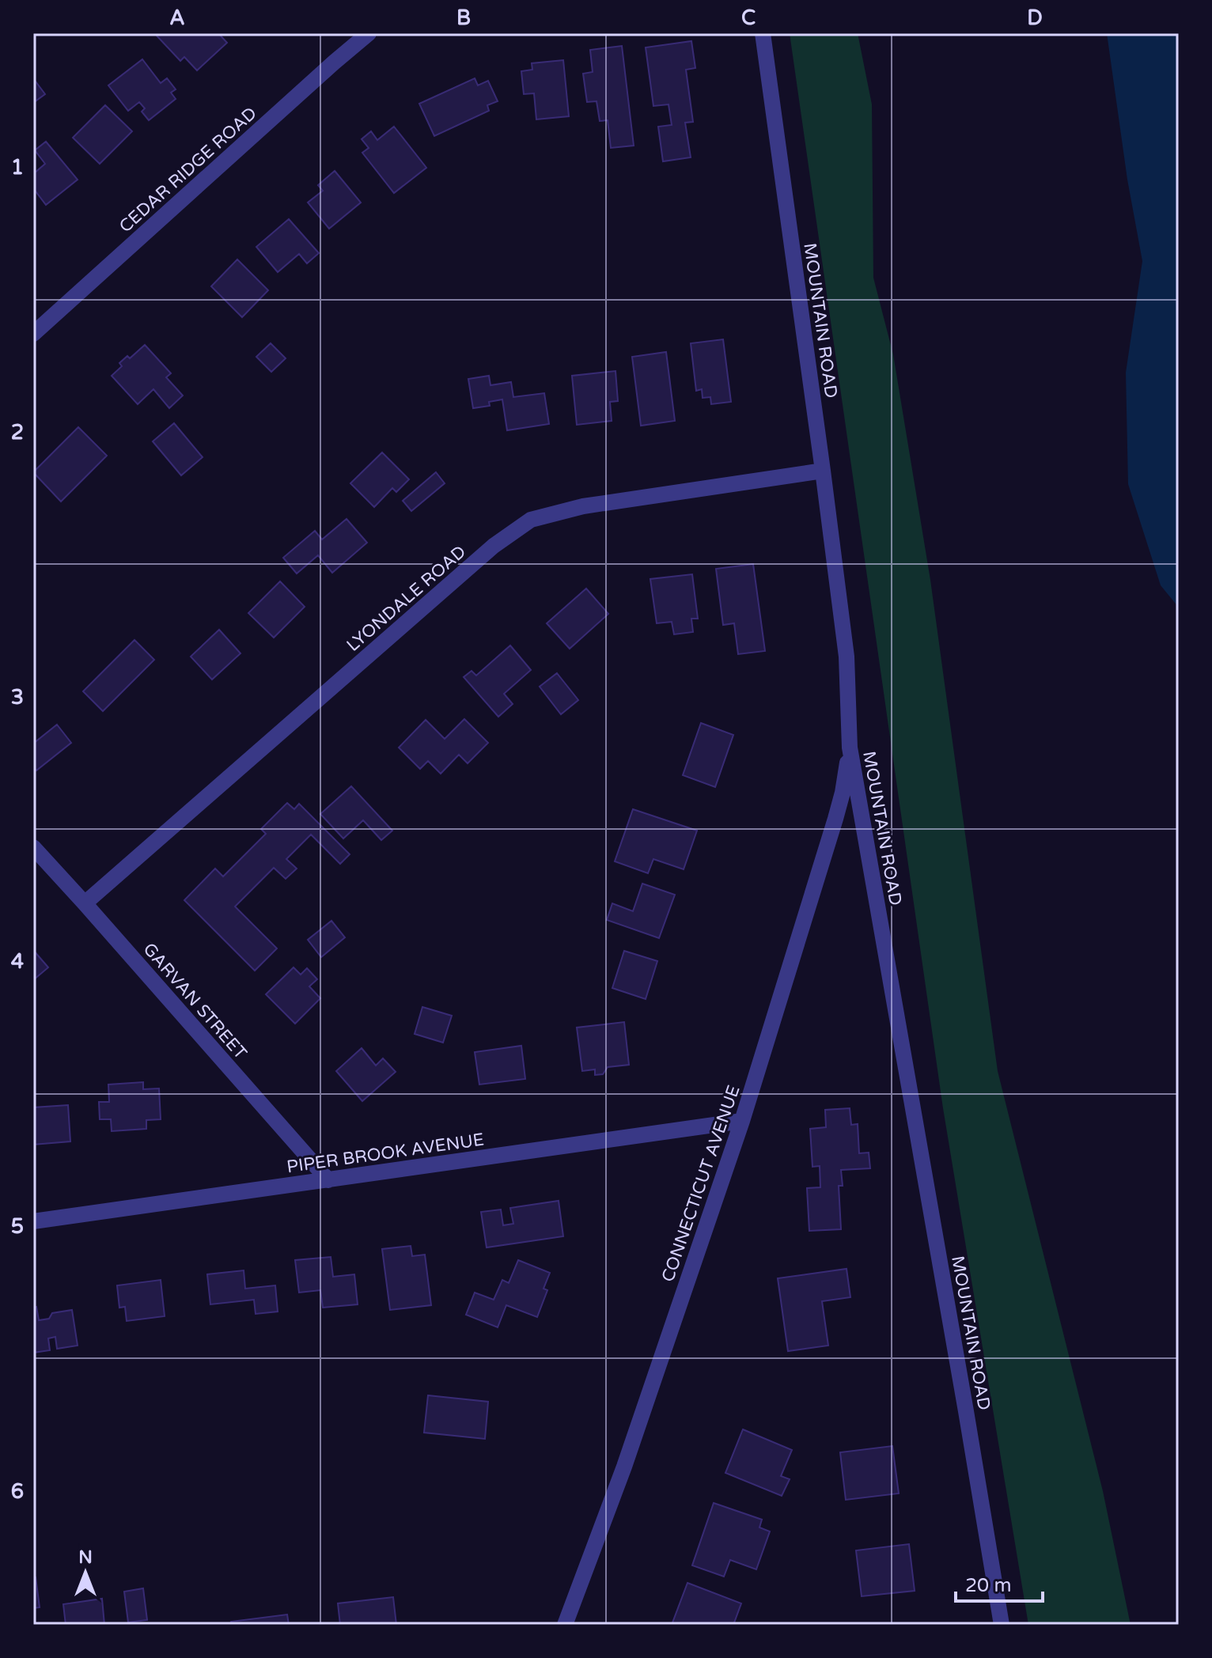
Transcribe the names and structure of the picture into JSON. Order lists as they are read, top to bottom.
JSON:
{
  "streets": {
    "street": [
      "CEDAR RIDGE ROAD",
      "MOUNTAIN ROAD",
      "LYONDALE ROAD",
      "GARVAN STREET",
      "PIPER BROOK AVENUE",
      "CONNECTICUT AVENUE"
    ]
  },
  "crossings": [
    ["MOUNTAIN ROAD", "LYONDALE ROAD"],
    ["MOUNTAIN ROAD", "CONNECTICUT AVENUE"],
    ["LYONDALE ROAD", "GARVAN STREET"],
    ["GARVAN STREET", "PIPER BROOK AVENUE"],
    ["PIPER BROOK AVENUE", "CONNECTICUT AVENUE"]
  ],
  "scale_bar": "20 m",
  "north": "top",
  "grid": {
    "columns": [
      "A",
      "B",
      "C",
      "D"
    ],
    "rows": [
      "1",
      "2",
      "3",
      "4",
      "5",
      "6"
    ]
  }
}
